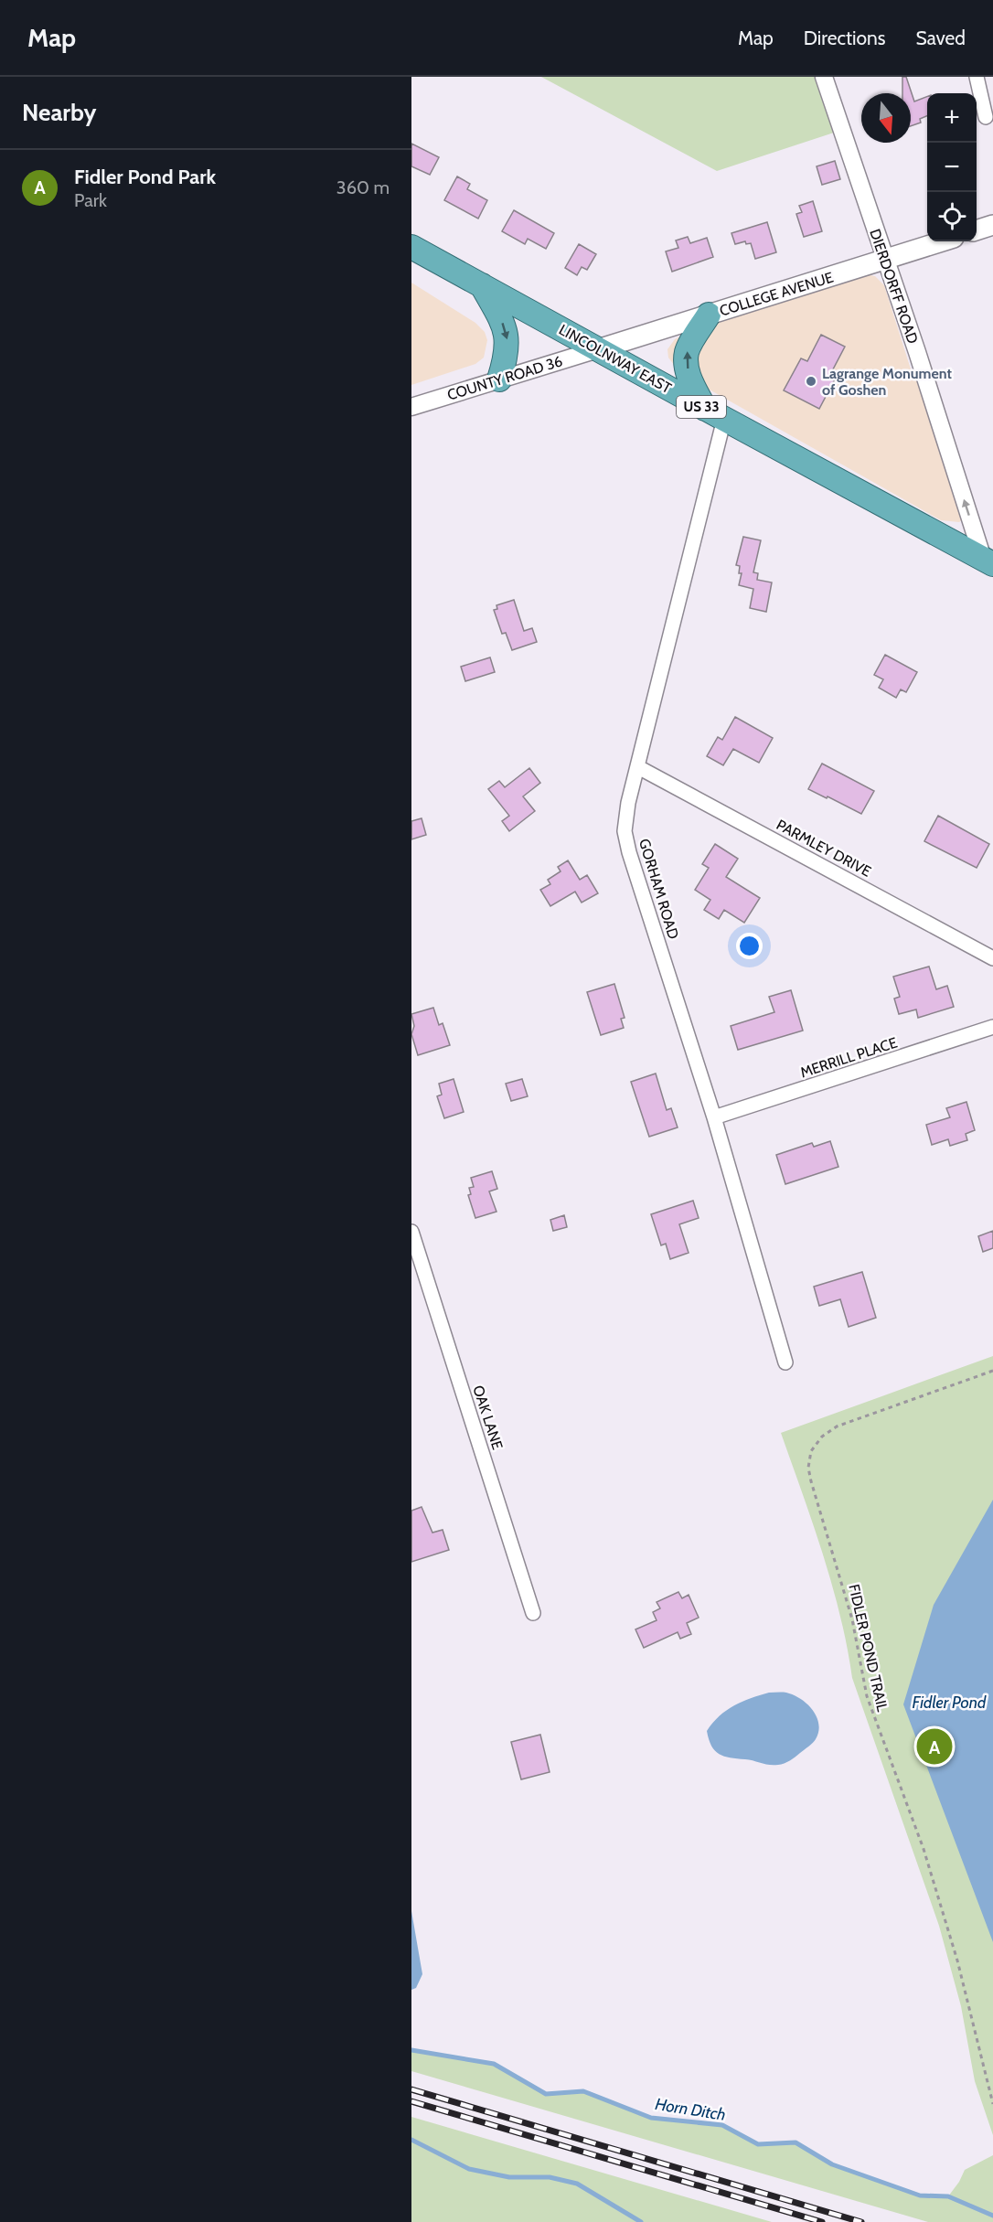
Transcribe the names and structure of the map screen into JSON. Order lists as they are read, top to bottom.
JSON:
{
  "streets": {
    "highway": ["LINCOLNWAY EAST", "US 33"],
    "main road": ["COLLEGE AVENUE"],
    "street": [
      "DIERDORFF ROAD",
      "COUNTY ROAD 36",
      "PARMLEY DRIVE",
      "GORHAM ROAD",
      "MERRILL PLACE",
      "OAK LANE"
    ],
    "path": ["FIDLER POND TRAIL"]
  },
  "crossings": [
    ["DIERDORFF ROAD", "COLLEGE AVENUE"],
    ["DIERDORFF ROAD", "LINCOLNWAY EAST"],
    ["COLLEGE AVENUE", "LINCOLNWAY EAST"],
    ["COLLEGE AVENUE", "COUNTY ROAD 36"],
    ["LINCOLNWAY EAST", "COUNTY ROAD 36"],
    ["LINCOLNWAY EAST", "GORHAM ROAD"],
    ["PARMLEY DRIVE", "GORHAM ROAD"],
    ["GORHAM ROAD", "MERRILL PLACE"]
  ],
  "one_way": ["DIERDORFF ROAD"],
  "water": ["Fidler Pond", "Horn Ditch"],
  "places": ["Lagrange Monument of Goshen"],
  "north": "bottom",
  "page": {
    "header": "Map",
    "nav": ["Map", "Directions", "Saved"],
    "heading": "Nearby",
    "map_buttons": ["+", "−"],
    "list": [
      {
        "mark": "A",
        "name": "Fidler Pond Park",
        "note": "Park",
        "value": "360 m"
      }
    ],
    "pins": "A"
  }
}
